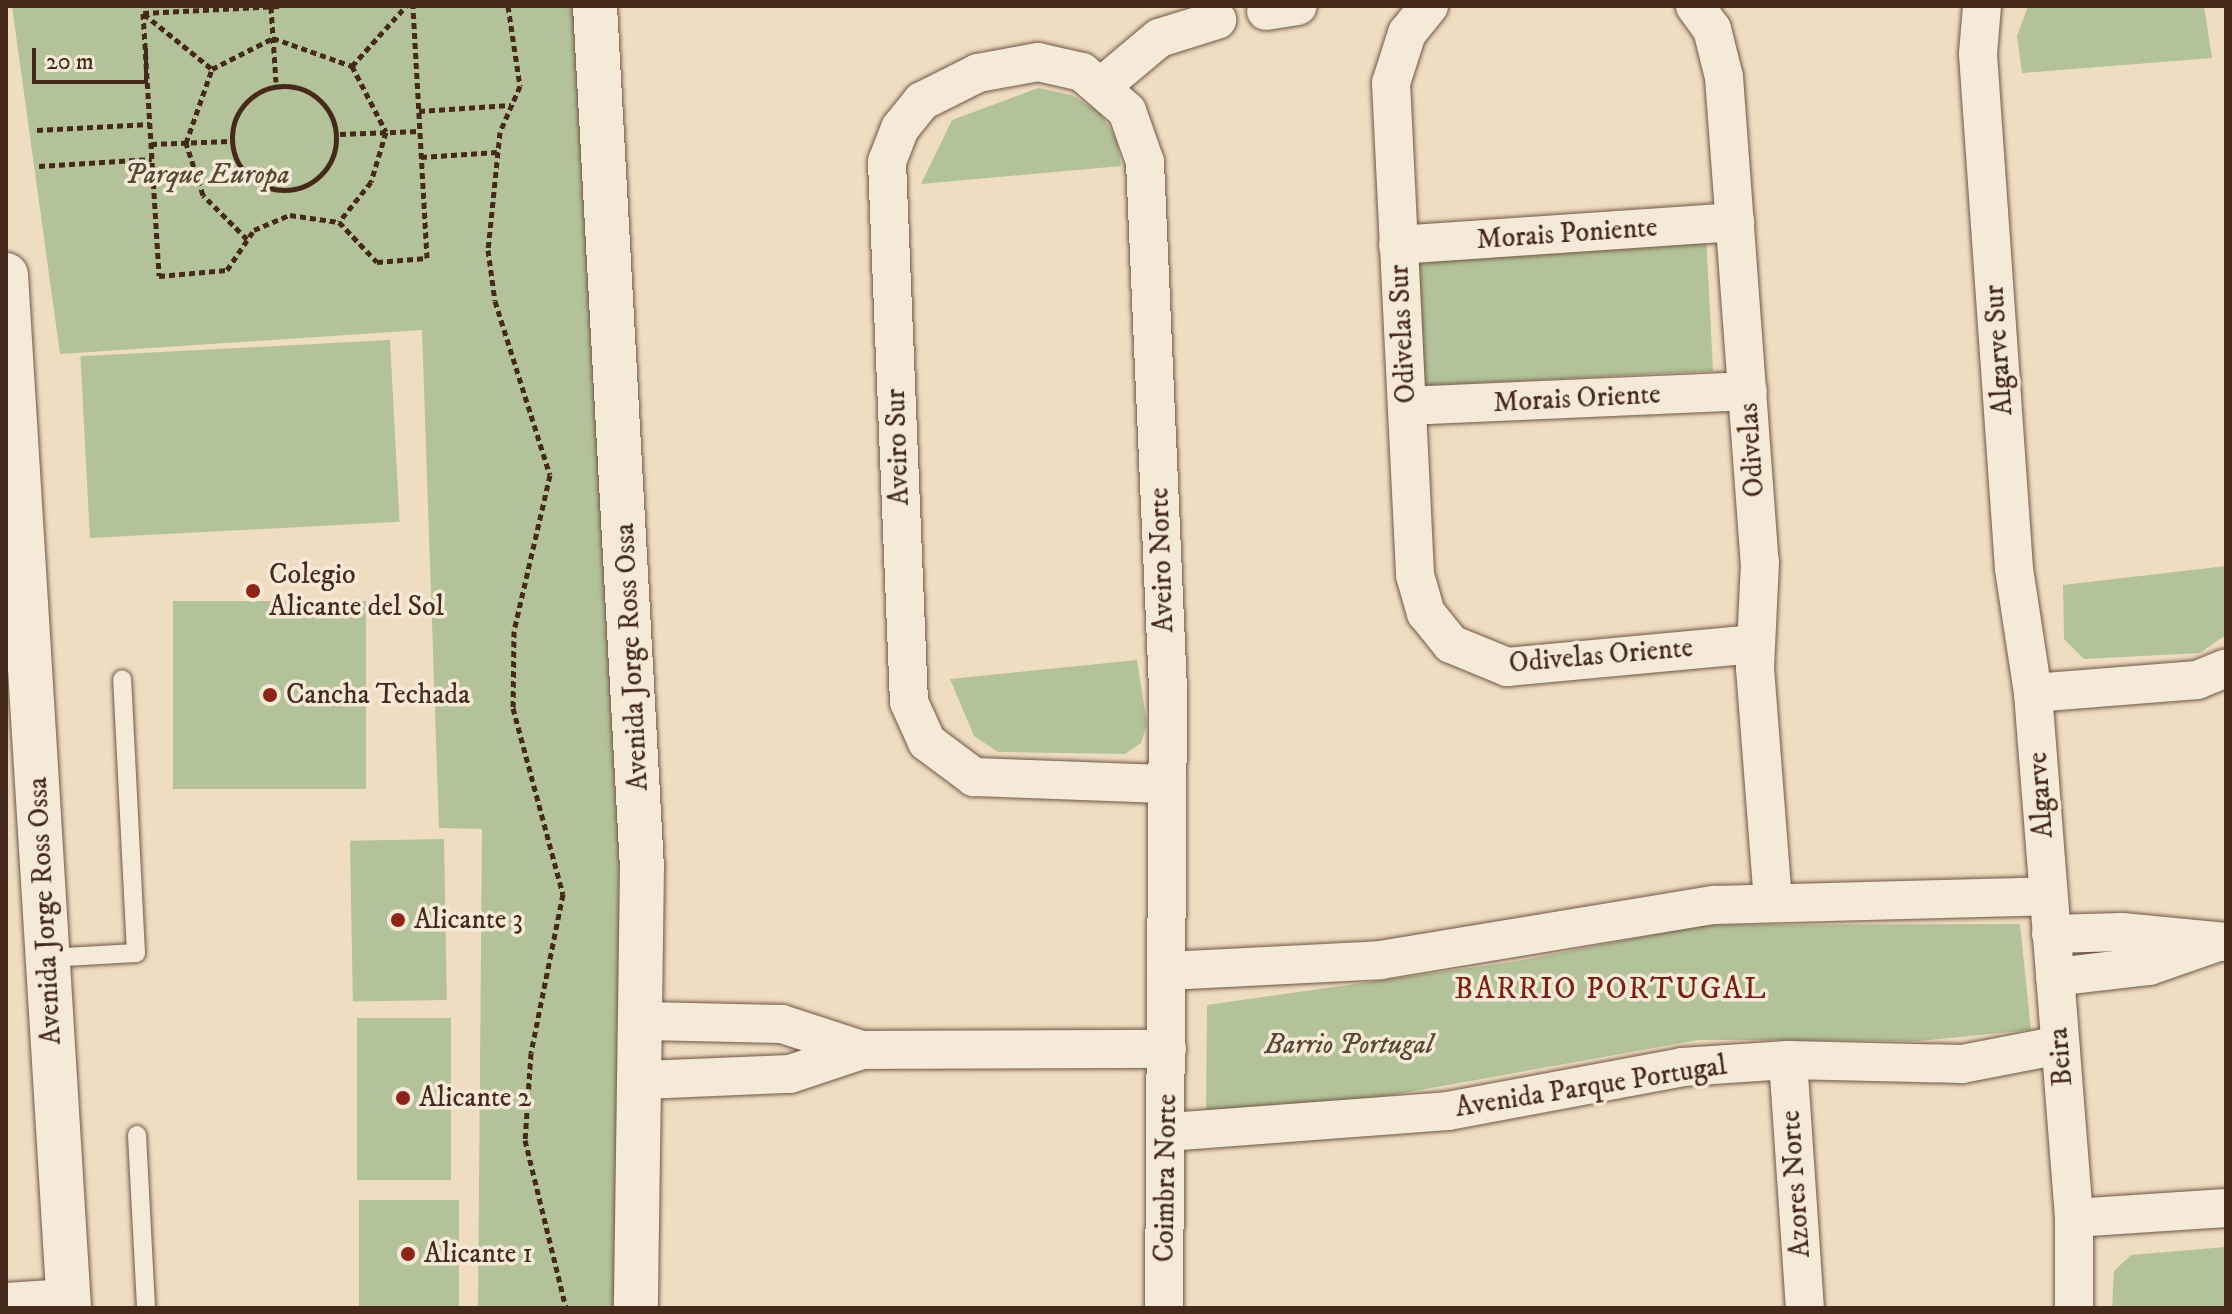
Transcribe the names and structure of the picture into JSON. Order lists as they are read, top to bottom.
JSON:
{
  "streets": {
    "street": [
      "Morais Poniente",
      "Odivelas Sur",
      "Algarve Sur",
      "Morais Oriente",
      "Aveiro Sur",
      "Odivelas",
      "Aveiro Norte",
      "Odivelas Oriente",
      "Avenida Jorge Ross Ossa",
      "Algarve",
      "Beira",
      "Avenida Parque Portugal",
      "Coimbra Norte",
      "Azores Norte"
    ]
  },
  "crossings": [
    ["Morais Poniente", "Odivelas Sur"],
    ["Morais Poniente", "Odivelas"],
    ["Odivelas Sur", "Morais Oriente"],
    ["Odivelas Sur", "Odivelas Oriente"],
    ["Algarve Sur", "Algarve"],
    ["Morais Oriente", "Odivelas"],
    ["Aveiro Sur", "Aveiro Norte"],
    ["Odivelas", "Odivelas Oriente"],
    ["Aveiro Norte", "Coimbra Norte"],
    ["Algarve", "Beira"],
    ["Beira", "Avenida Parque Portugal"],
    ["Avenida Parque Portugal", "Coimbra Norte"],
    ["Avenida Parque Portugal", "Azores Norte"]
  ],
  "districts": ["BARRIO PORTUGAL"],
  "parks": ["Parque Europa", "Barrio Portugal"],
  "places": [
    "Colegio Alicante del Sol",
    "Cancha Techada",
    "Alicante 3",
    "Alicante 2",
    "Alicante 1"
  ],
  "scale_bar": "20 m"
}
